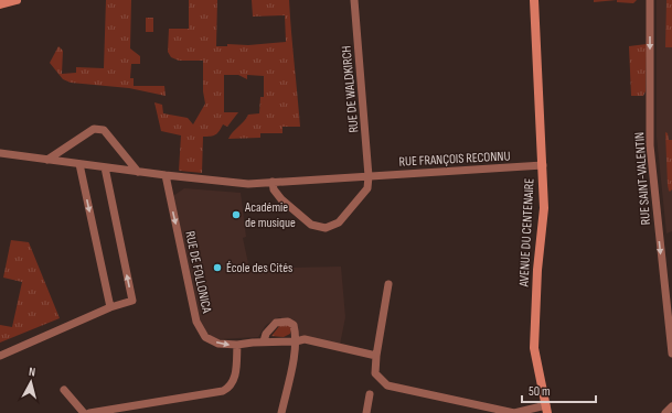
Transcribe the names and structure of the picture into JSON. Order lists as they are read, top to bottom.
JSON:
{
  "streets": {
    "main road": ["AVENUE DU CENTENAIRE"],
    "street": [
      "RUE DE WALDKIRCH",
      "RUE FRANÇOIS RECONNU",
      "RUE SAINT-VALENTIN",
      "RUE DE FOLLONICA"
    ]
  },
  "crossings": [
    ["RUE DE WALDKIRCH", "RUE FRANÇOIS RECONNU"],
    ["RUE FRANÇOIS RECONNU", "AVENUE DU CENTENAIRE"],
    ["RUE FRANÇOIS RECONNU", "RUE DE FOLLONICA"]
  ],
  "one_way": ["RUE SAINT-VALENTIN", "RUE DE FOLLONICA"],
  "places": ["Académie de musique", "École des Cités"],
  "scale_bar": "50 m",
  "north": "top"
}
